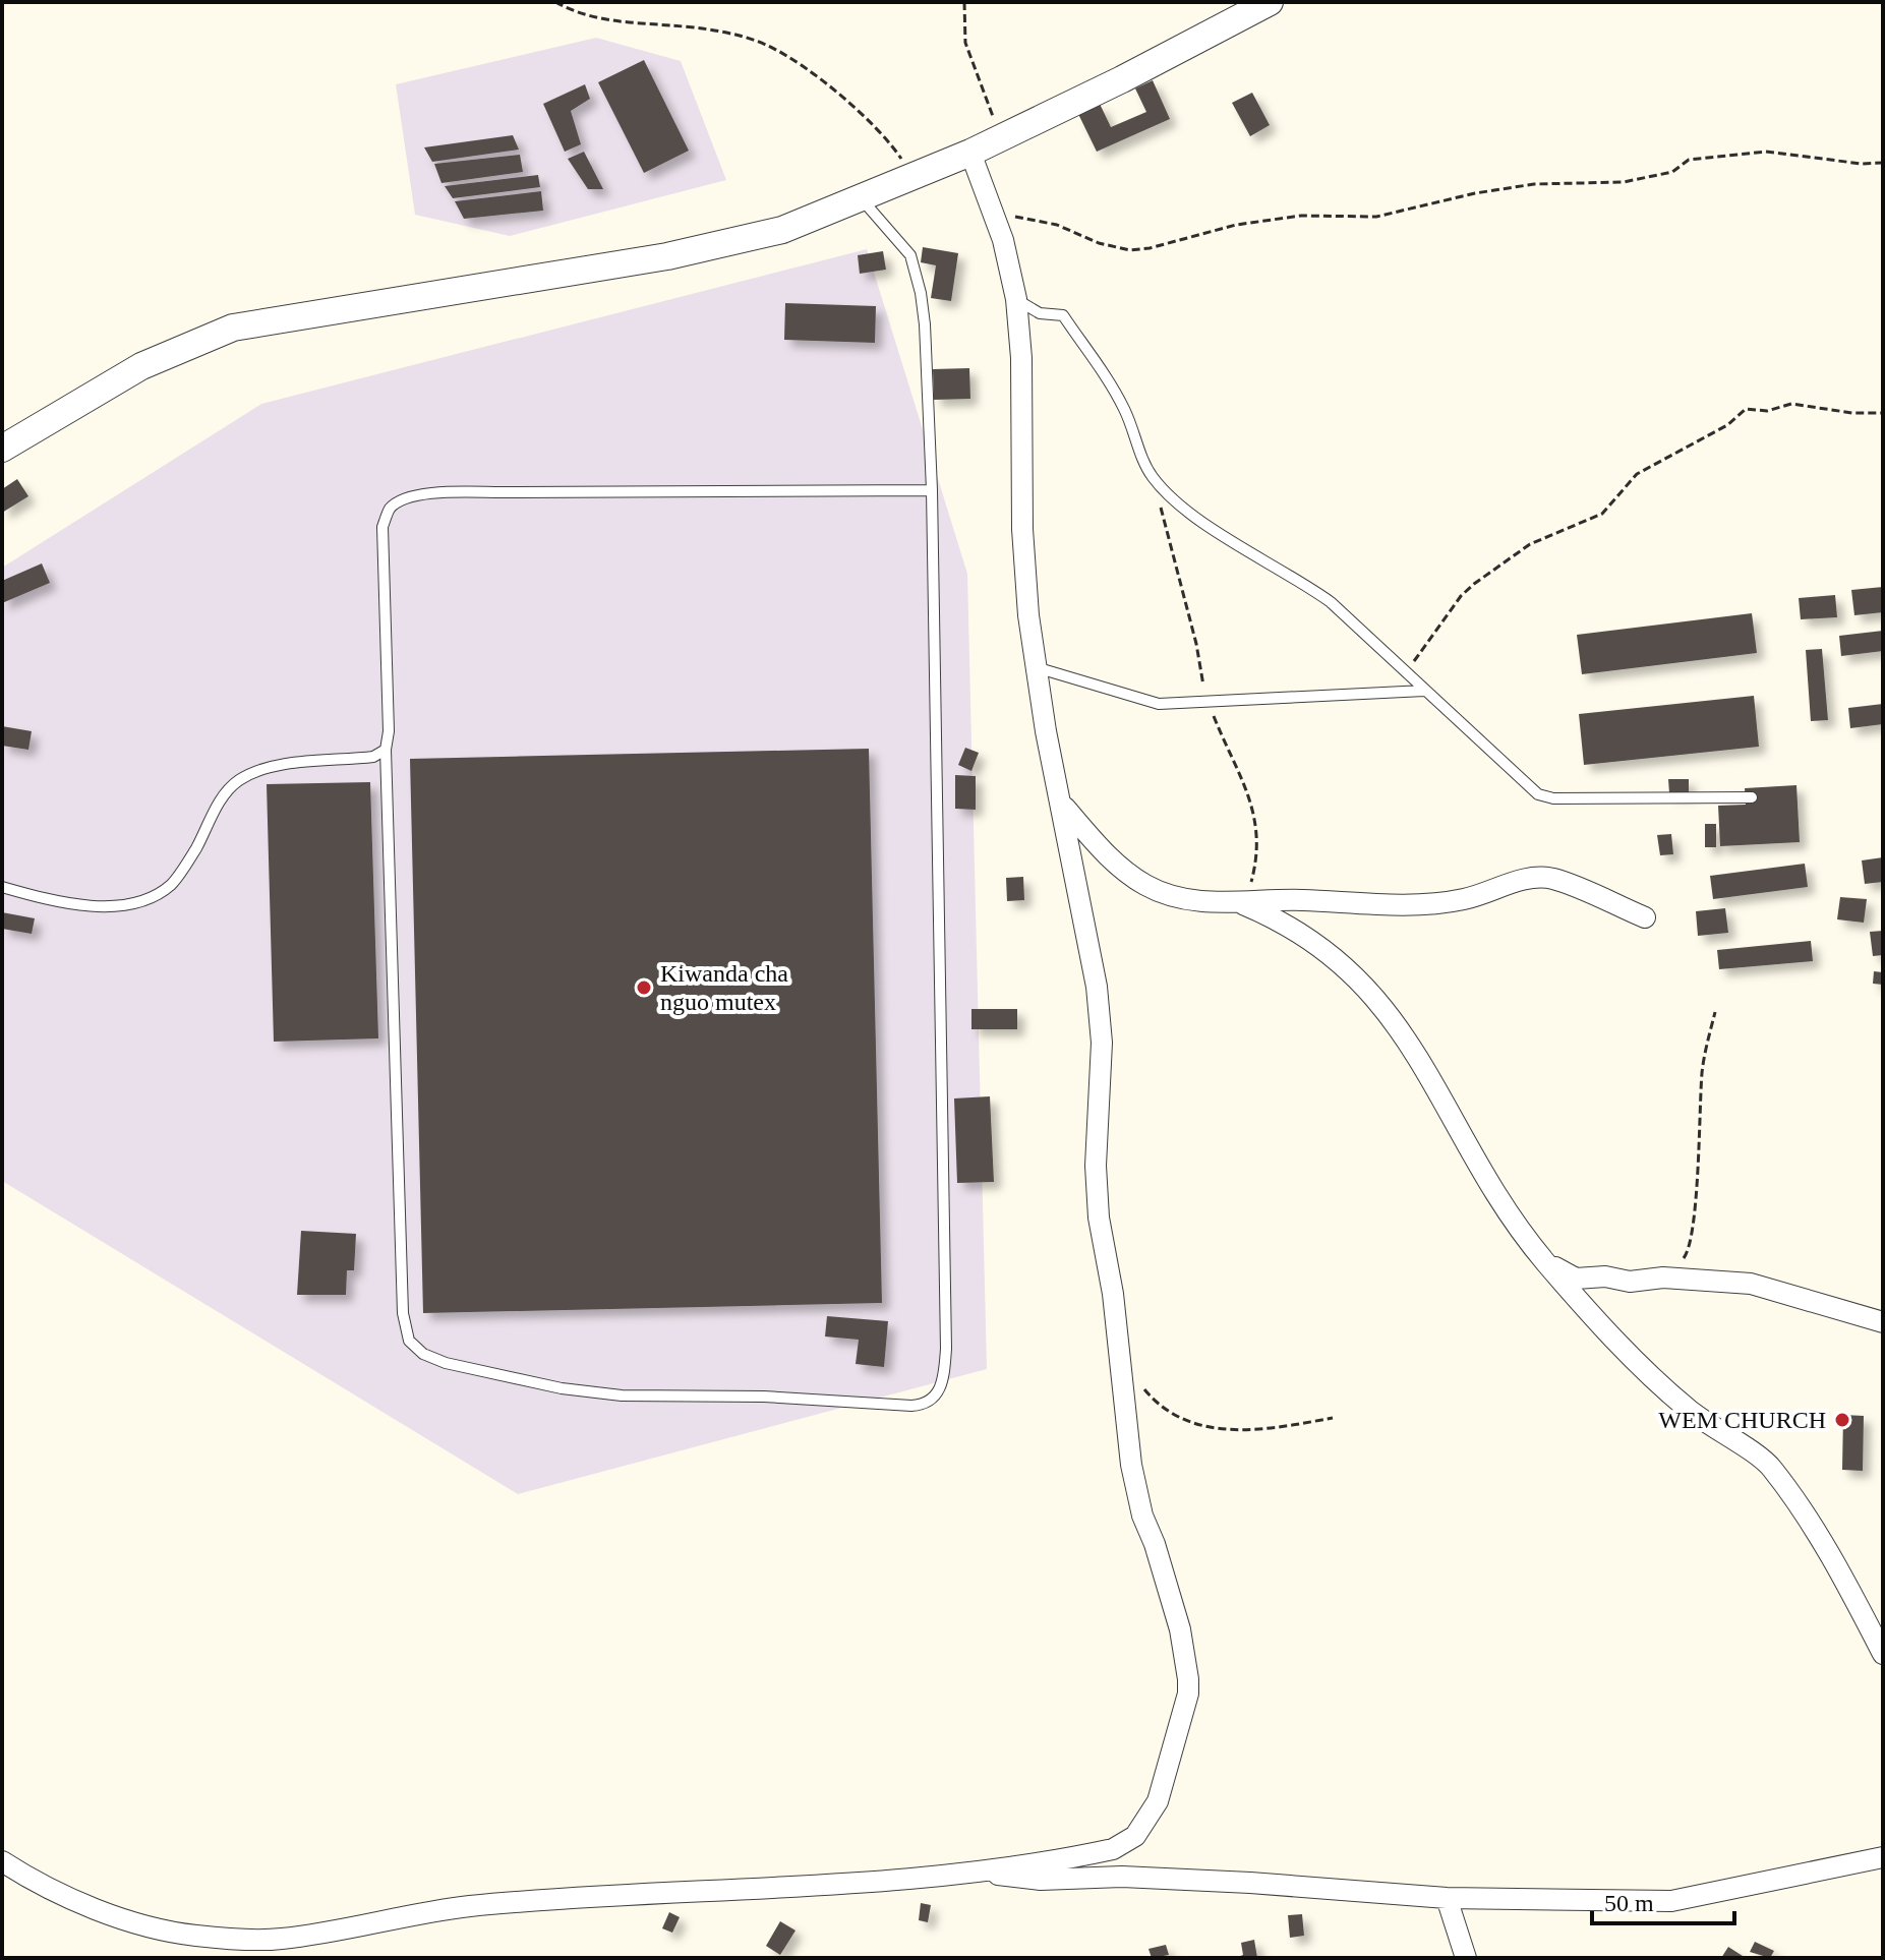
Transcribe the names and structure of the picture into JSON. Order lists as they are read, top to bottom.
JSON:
{
  "places": ["Kiwanda cha nguo mutex", "WEM CHURCH"],
  "scale_bar": "50 m"
}
